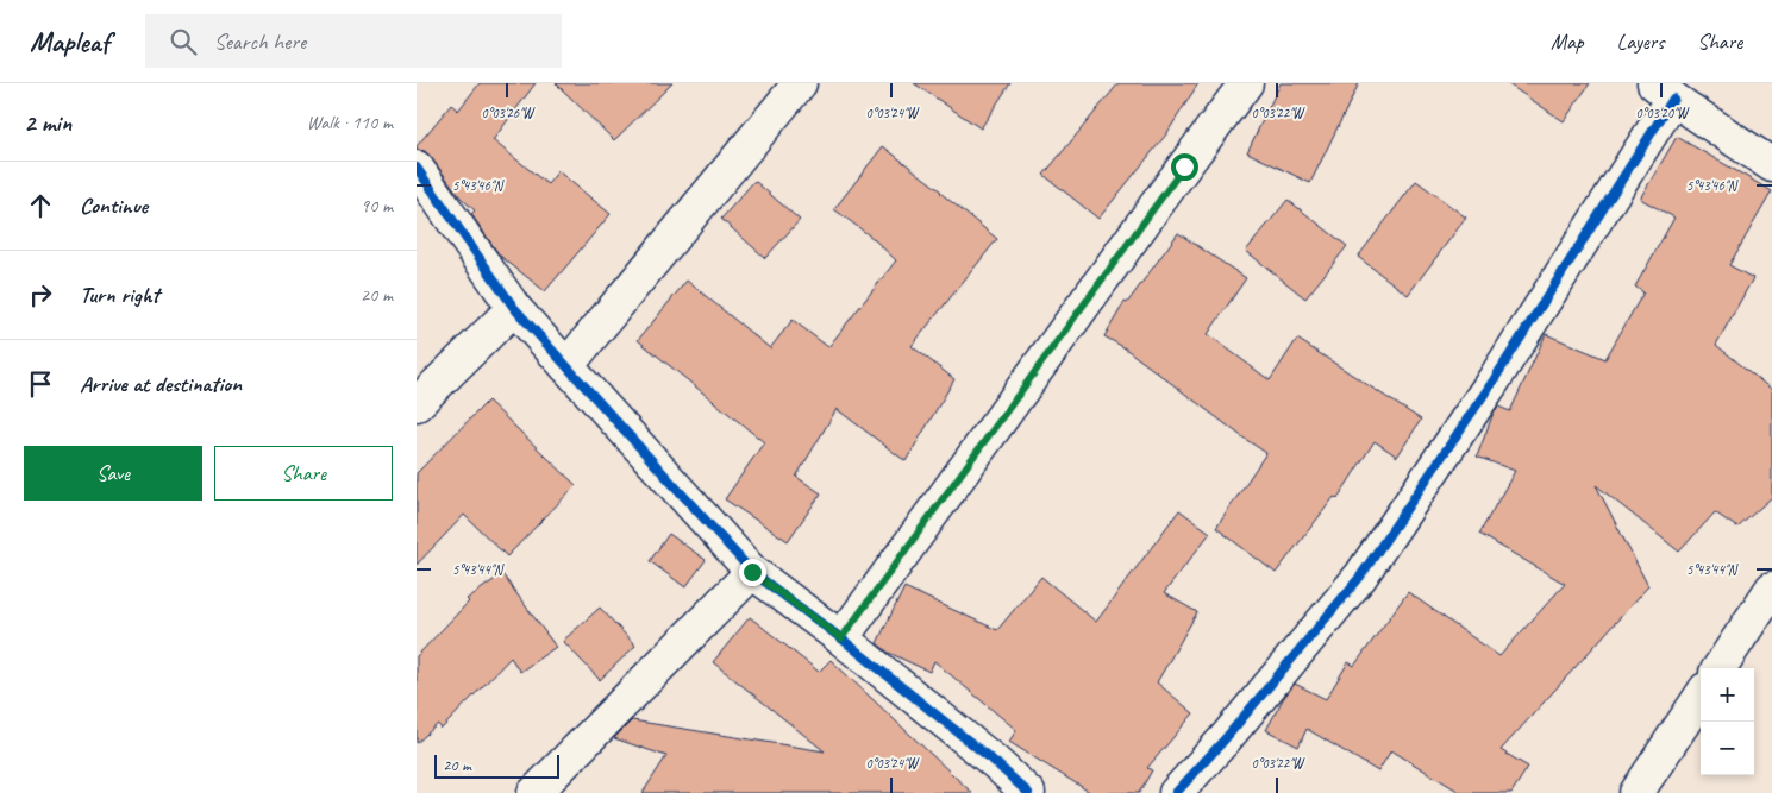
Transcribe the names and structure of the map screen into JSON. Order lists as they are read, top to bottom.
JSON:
{
  "scale_bar": "20 m",
  "page": {
    "header": "Mapleaf",
    "search": "Search here",
    "nav": ["Map", "Layers", "Share"],
    "heading": ["2 min", "Walk · 110 m"],
    "list": [
      ["Continue", "90 m"],
      ["Turn right", "20 m"],
      "Arrive at destination"
    ],
    "buttons": ["Save", "Share"],
    "map_buttons": ["+", "−"],
    "scale": "20 m"
  },
  "coordinates": [
    "0°03'26\"W",
    "0°03'24\"W",
    "0°03'22\"W",
    "0°03'20\"W",
    "5°43'46\"N",
    "5°43'44\"N"
  ]
}
